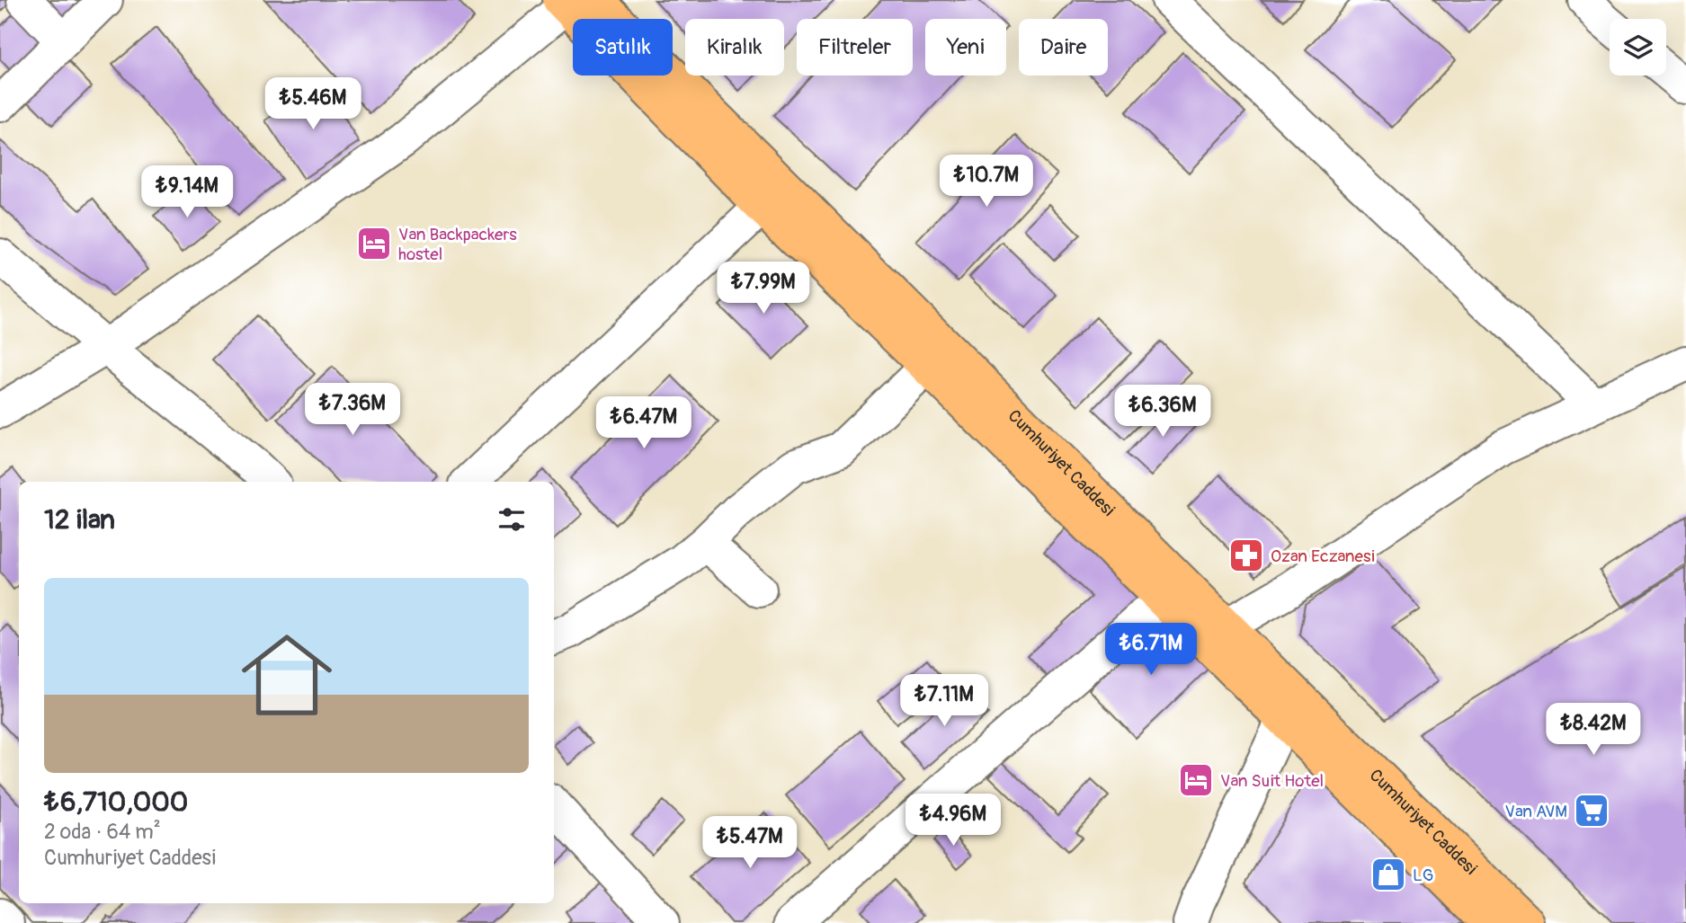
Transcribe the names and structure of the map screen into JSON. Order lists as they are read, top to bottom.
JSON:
{
  "streets": {
    "main road": ["Cumhuriyet Caddesi"]
  },
  "places": {
    "hotel": ["Van Backpackers hostel", "Van Suit Hotel"],
    "pharmacy": ["Ozan Eczanesi"],
    "supermarket": ["Van AVM"],
    "shop": ["LG"]
  },
  "page": {
    "chip": [
      "Satılık",
      "Kiralık",
      "Filtreler",
      "Yeni",
      "Daire"
    ],
    "price": [
      "₺5.46M",
      "₺10.7M",
      "₺9.14M",
      "₺7.99M",
      "₺7.36M",
      "₺6.36M",
      "₺6.47M",
      "₺6.71M",
      "₺7.11M",
      "₺8.42M",
      "₺4.96M",
      "₺5.47M"
    ],
    "heading": "12 ilan",
    "list": [
      {
        "name": "₺6,710,000",
        "note": "2 oda · 64 m² · Cumhuriyet Caddesi"
      }
    ]
  }
}
